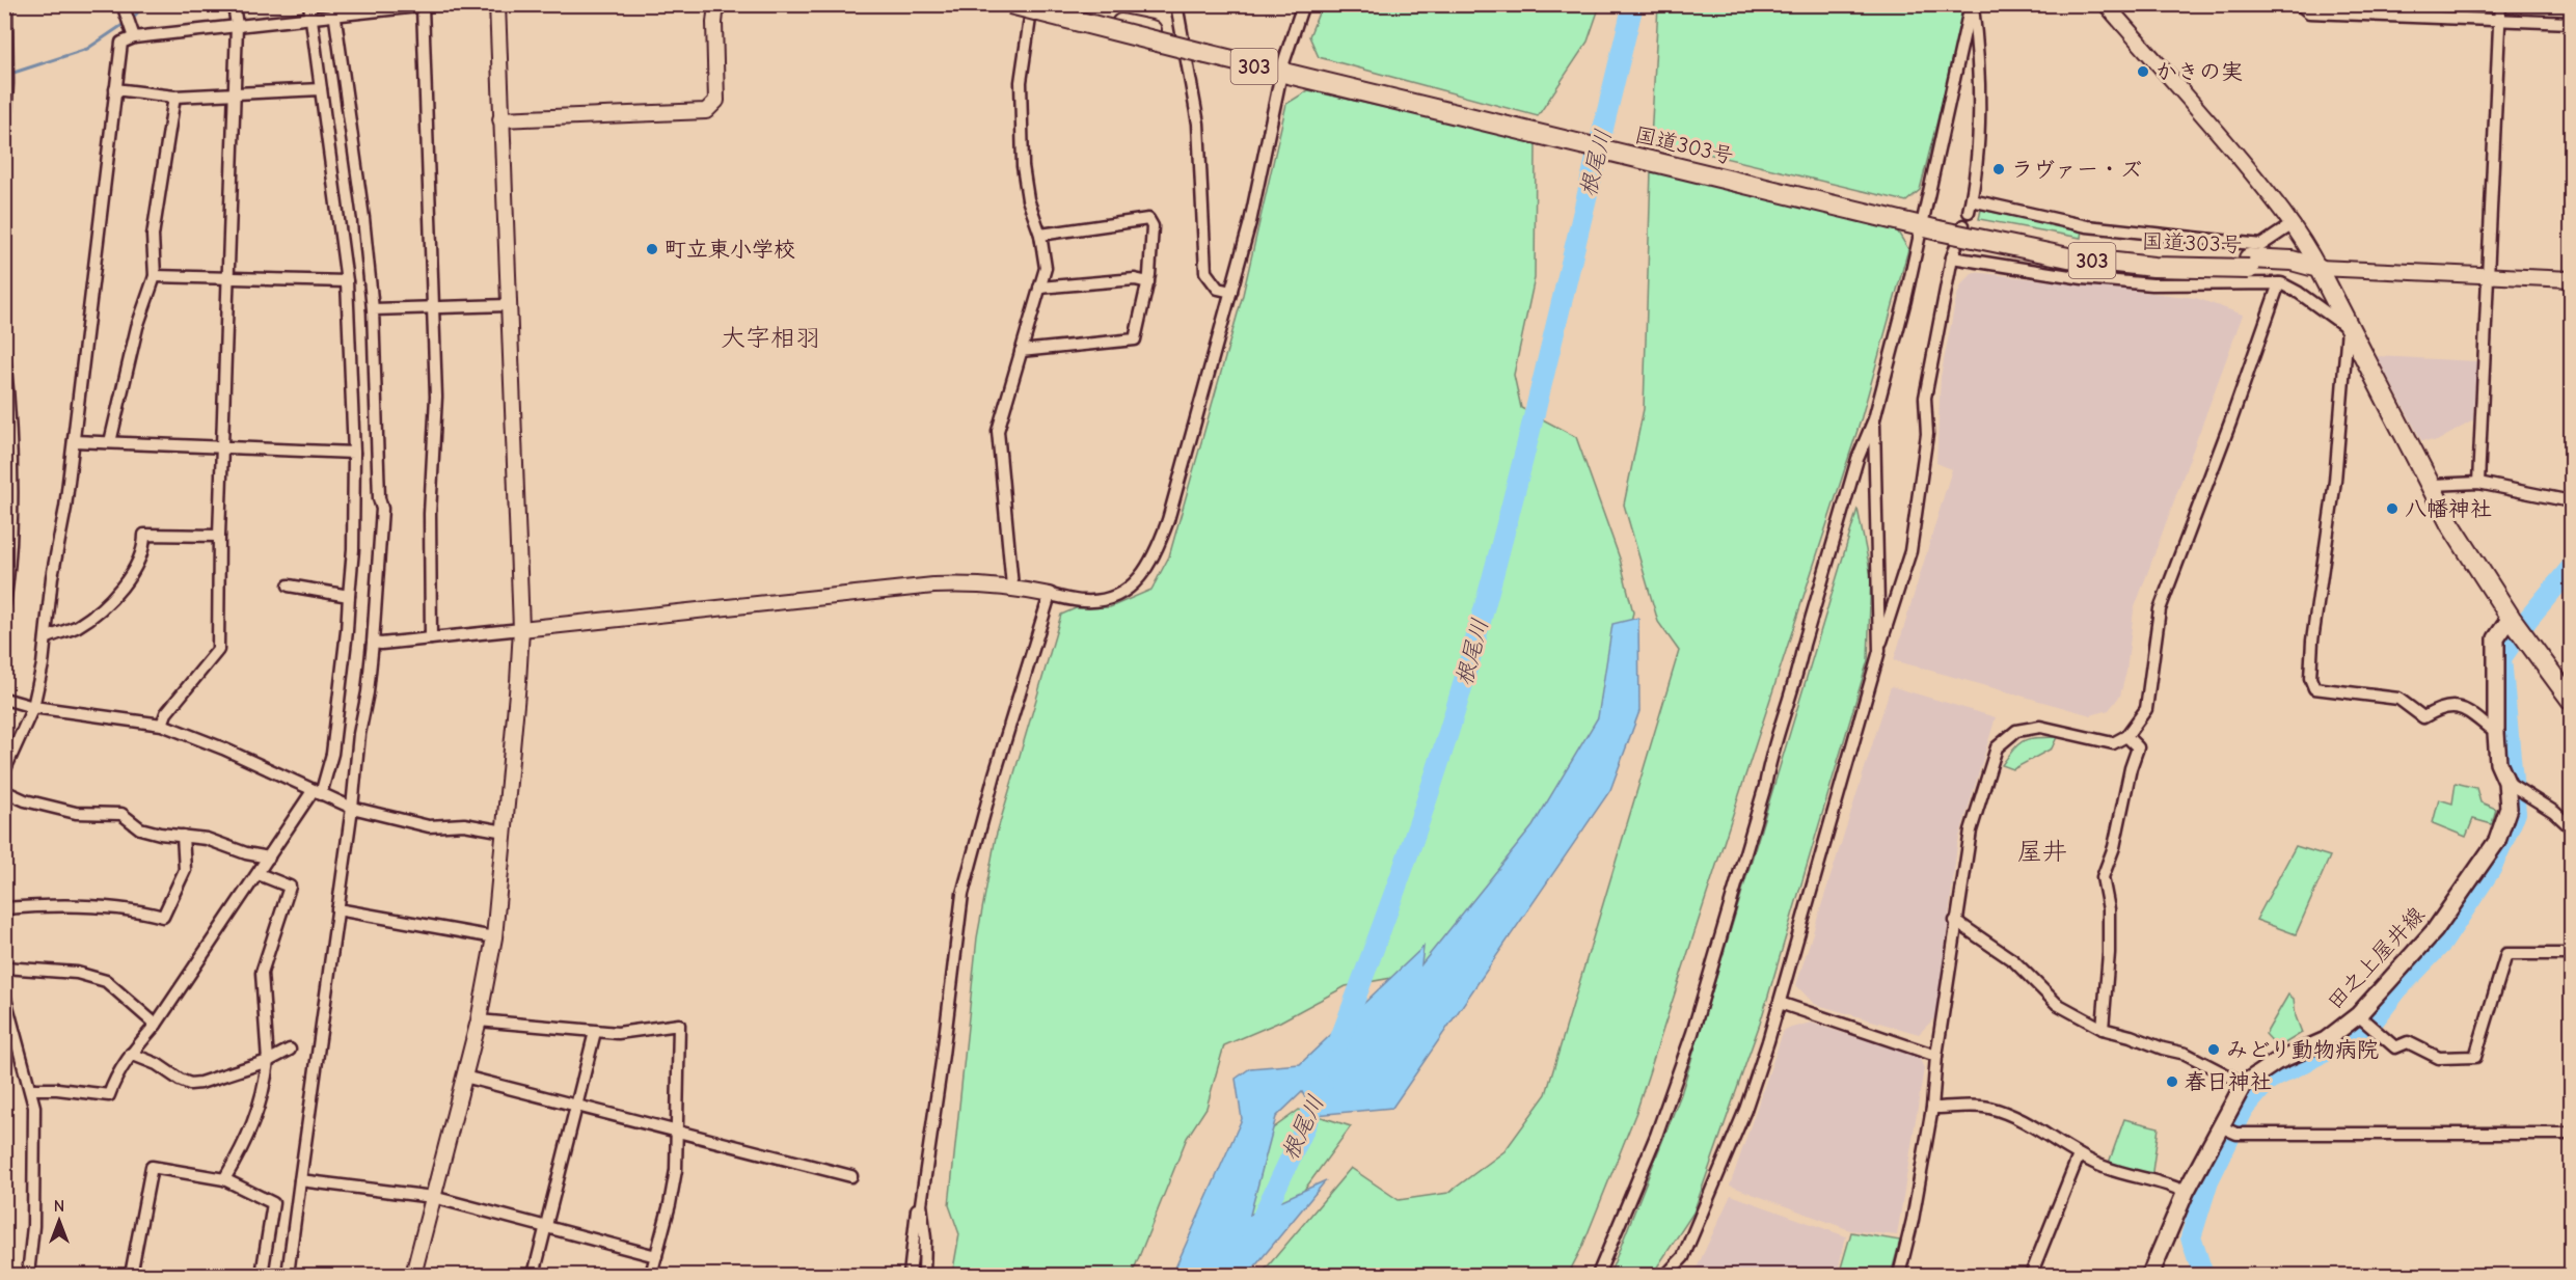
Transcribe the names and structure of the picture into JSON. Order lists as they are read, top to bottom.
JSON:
{
  "streets": {
    "highway": ["303", "国道303号"],
    "main road": ["田之上屋井線"]
  },
  "districts": ["大字相羽", "屋井"],
  "water": ["根尾川"],
  "places": [
    "かきの実",
    "ラヴァー・ズ",
    "町立東小学校",
    "八幡神社",
    "みどり動物病院",
    "春日神社"
  ],
  "north": "top"
}
